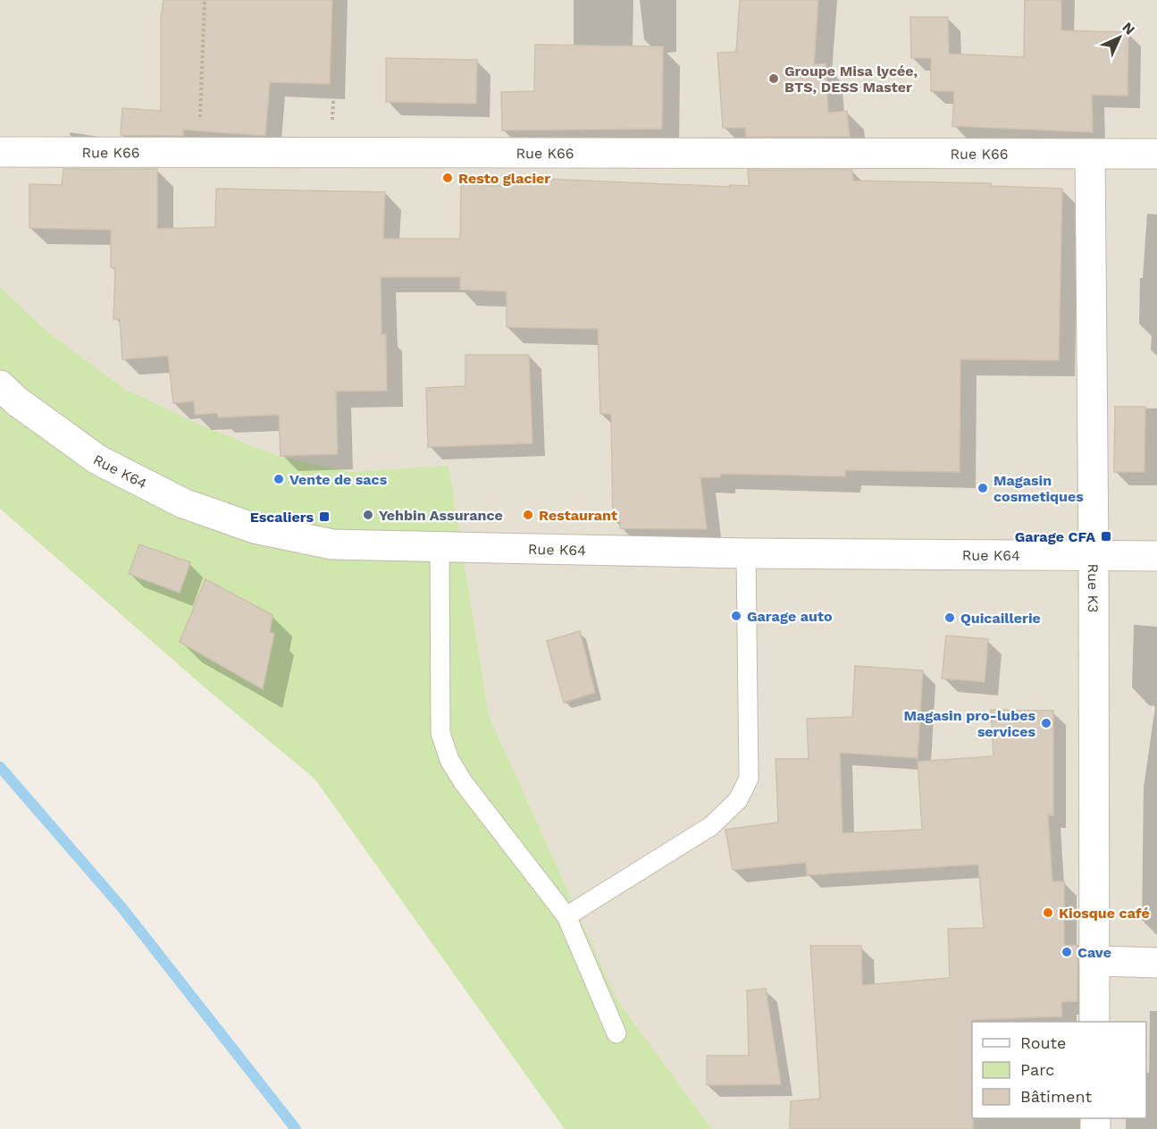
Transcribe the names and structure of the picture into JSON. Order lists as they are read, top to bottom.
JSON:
{
  "streets": {
    "street": ["Rue K66", "Rue K64", "Rue K3"]
  },
  "crossings": [
    ["Rue K66", "Rue K3"],
    ["Rue K64", "Rue K3"]
  ],
  "places": {
    "other": [
      "Groupe Misa lycée, BTS, DESS Master",
      "Resto glacier",
      "Vente de sacs",
      "Magasin cosmetiques",
      "Yehbin Assurance",
      "Restaurant",
      "Garage auto",
      "Quicaillerie",
      "Magasin pro-lubes services",
      "Kiosque café",
      "Cave"
    ],
    "transit": ["Escaliers", "Garage CFA"]
  },
  "legend": ["Route", "Parc", "Bâtiment"],
  "north": "top right"
}
